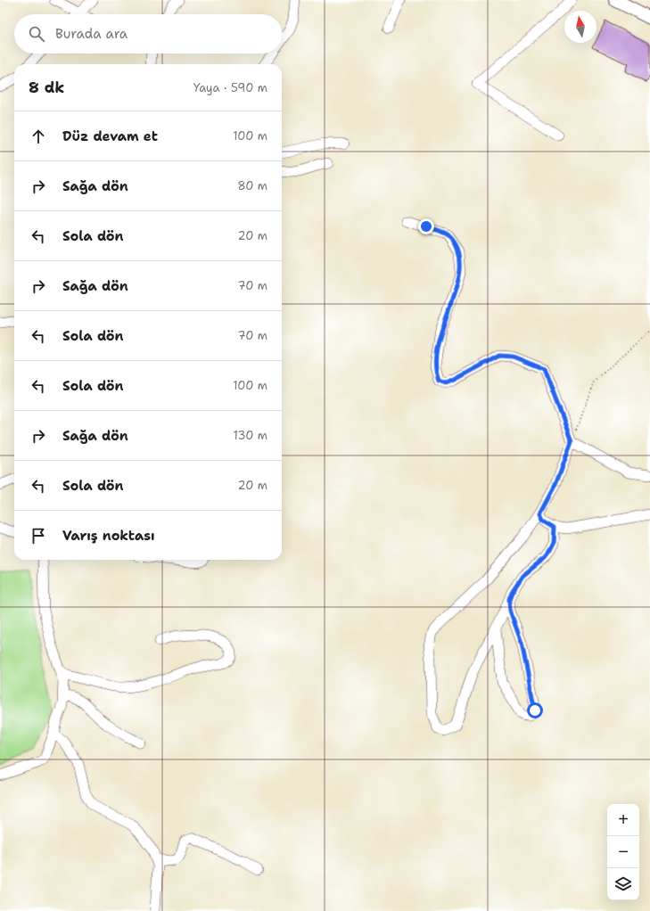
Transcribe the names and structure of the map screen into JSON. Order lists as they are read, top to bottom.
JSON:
{
  "north": "top",
  "page": {
    "search": "Burada ara",
    "heading": ["8 dk", "Yaya · 590 m"],
    "list": [
      ["Düz devam et", "100 m"],
      ["Sağa dön", "80 m"],
      ["Sola dön", "20 m"],
      ["Sağa dön", "70 m"],
      ["Sola dön", "70 m"],
      ["Sola dön", "100 m"],
      ["Sağa dön", "130 m"],
      ["Sola dön", "20 m"],
      "Varış noktası"
    ],
    "map_buttons": ["+", "−"]
  }
}
